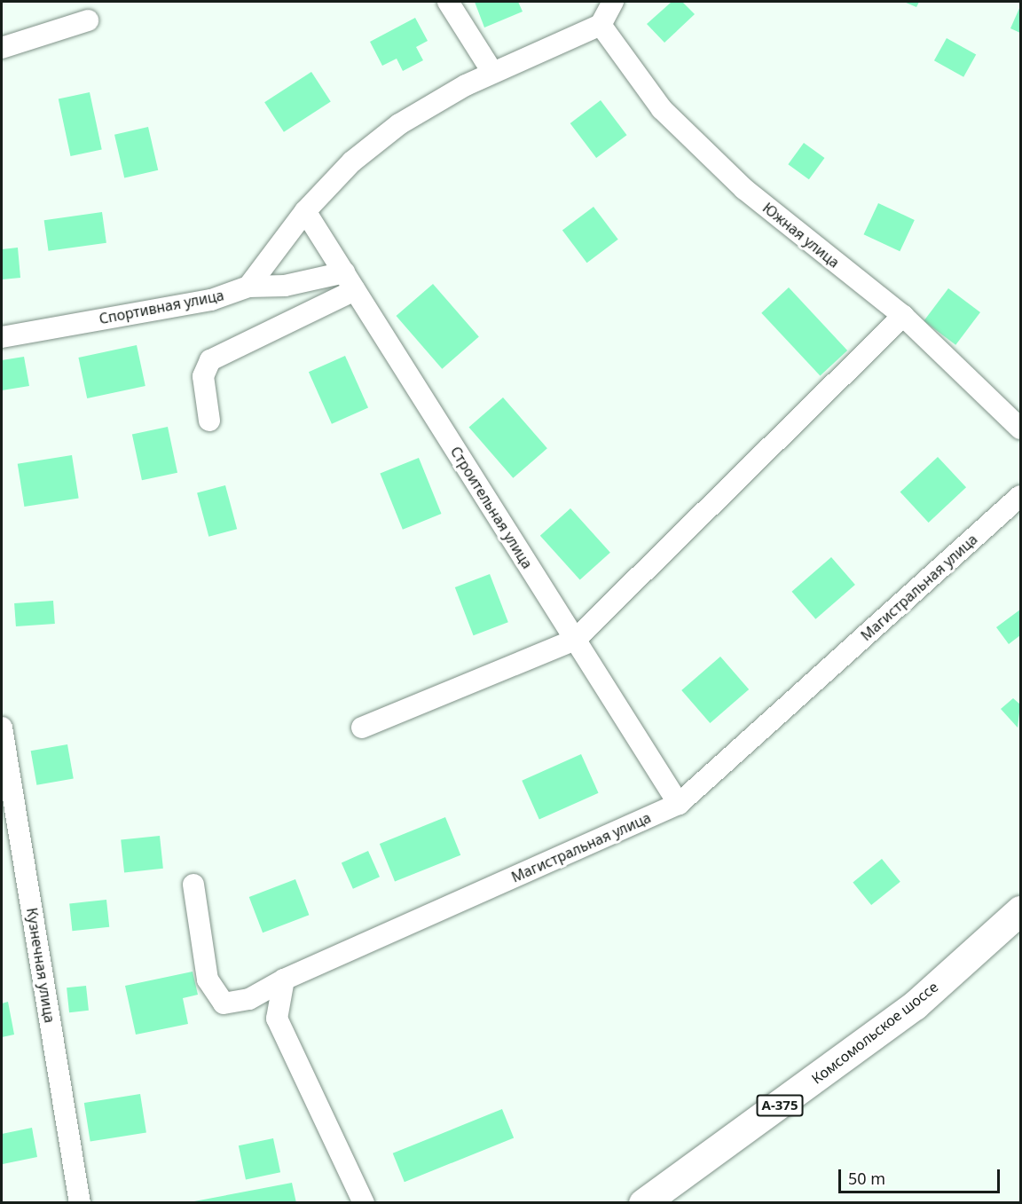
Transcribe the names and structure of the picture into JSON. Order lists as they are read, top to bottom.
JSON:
{
  "streets": {
    "highway": ["Комсомольское шоссе", "А-375"],
    "street": [
      "Южная улица",
      "Спортивная улица",
      "Строительная улица",
      "Магистральная улица",
      "Кузнечная улица"
    ]
  },
  "crossings": [
    ["Спортивная улица", "Строительная улица"],
    ["Строительная улица", "Магистральная улица"]
  ],
  "scale_bar": "50 m"
}
